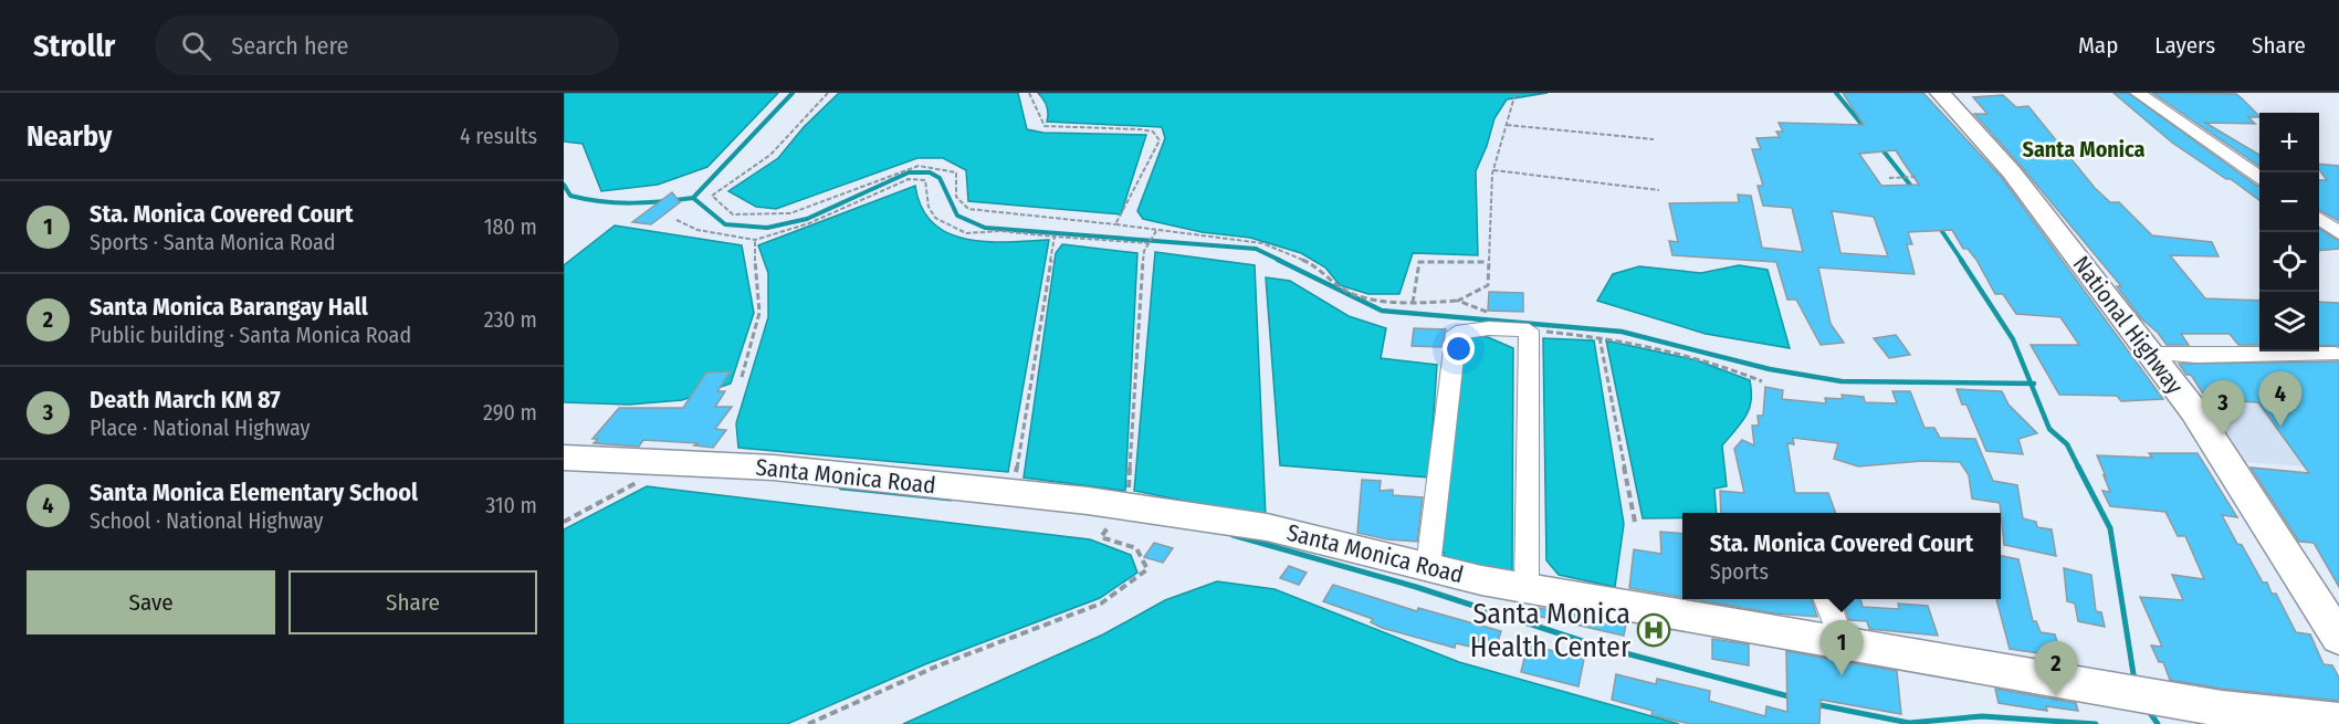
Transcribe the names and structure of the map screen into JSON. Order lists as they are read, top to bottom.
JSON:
{
  "streets": {
    "street": ["National Highway", "Santa Monica Road"]
  },
  "districts": ["Santa Monica"],
  "places": {
    "hospital": ["Santa Monica Health Center"]
  },
  "page": {
    "header": "Strollr",
    "search": "Search here",
    "nav": ["Map", "Layers", "Share"],
    "heading": ["Nearby", "4 results"],
    "map_buttons": ["+", "−"],
    "list": [
      {
        "mark": "1",
        "name": "Sta. Monica Covered Court",
        "note": "Sports · Santa Monica Road",
        "value": "180 m"
      },
      {
        "mark": "2",
        "name": "Santa Monica Barangay Hall",
        "note": "Public building · Santa Monica Road",
        "value": "230 m"
      },
      {
        "mark": "3",
        "name": "Death March KM 87",
        "note": "Place · National Highway",
        "value": "290 m"
      },
      {
        "mark": "4",
        "name": "Santa Monica Elementary School",
        "note": "School · National Highway",
        "value": "310 m"
      }
    ],
    "pins": [
      "4",
      "3",
      "1",
      "2"
    ],
    "popup": ["Sta. Monica Covered Court", "Sports"],
    "buttons": ["Save", "Share"]
  }
}
